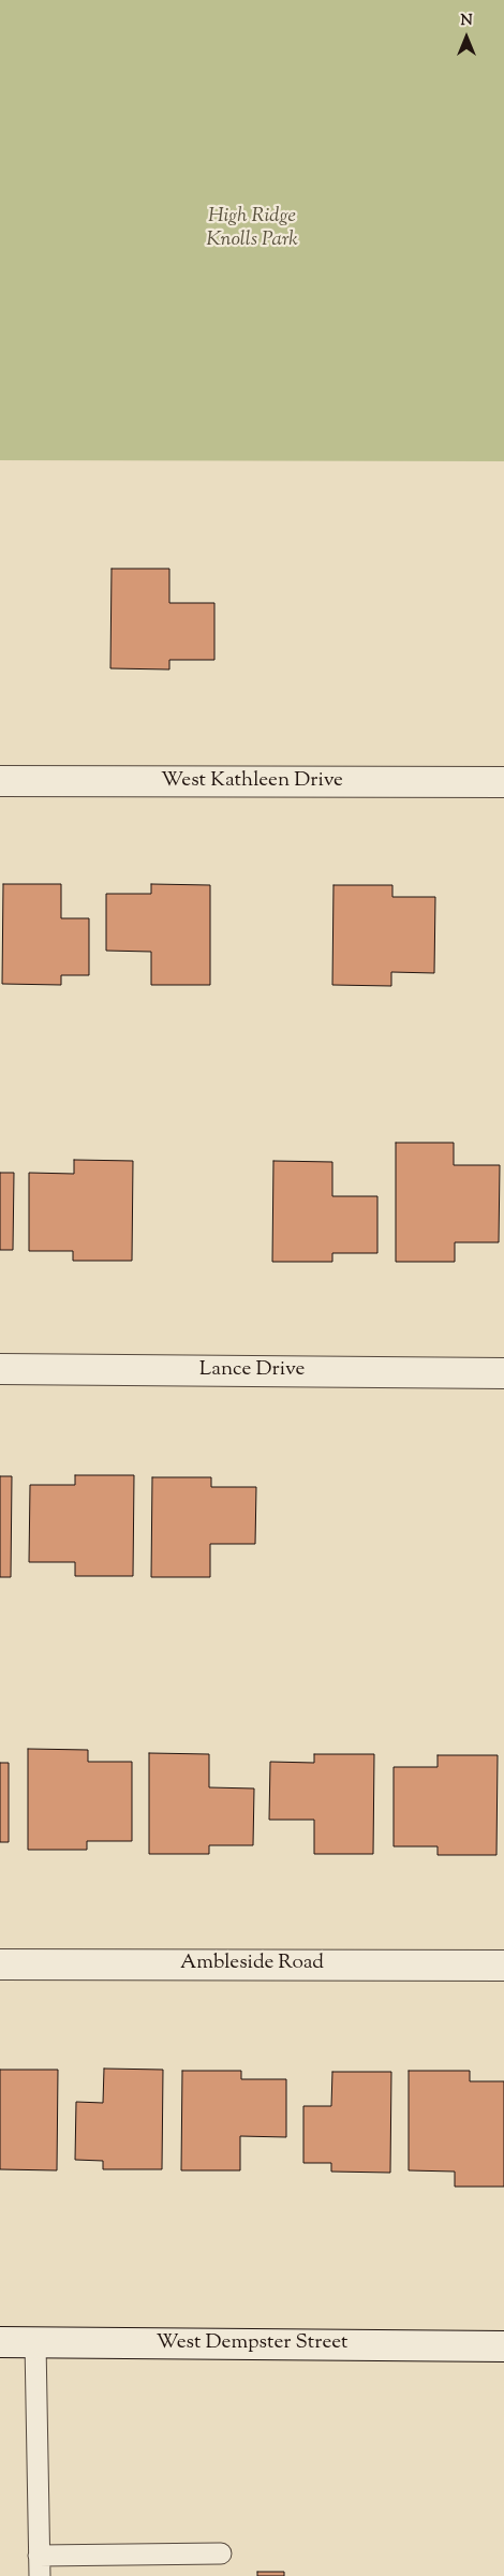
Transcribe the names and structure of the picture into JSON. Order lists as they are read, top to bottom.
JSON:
{
  "streets": {
    "street": [
      "West Kathleen Drive",
      "Lance Drive",
      "Ambleside Road",
      "West Dempster Street"
    ]
  },
  "parks": ["High Ridge Knolls Park"],
  "north": "top"
}
